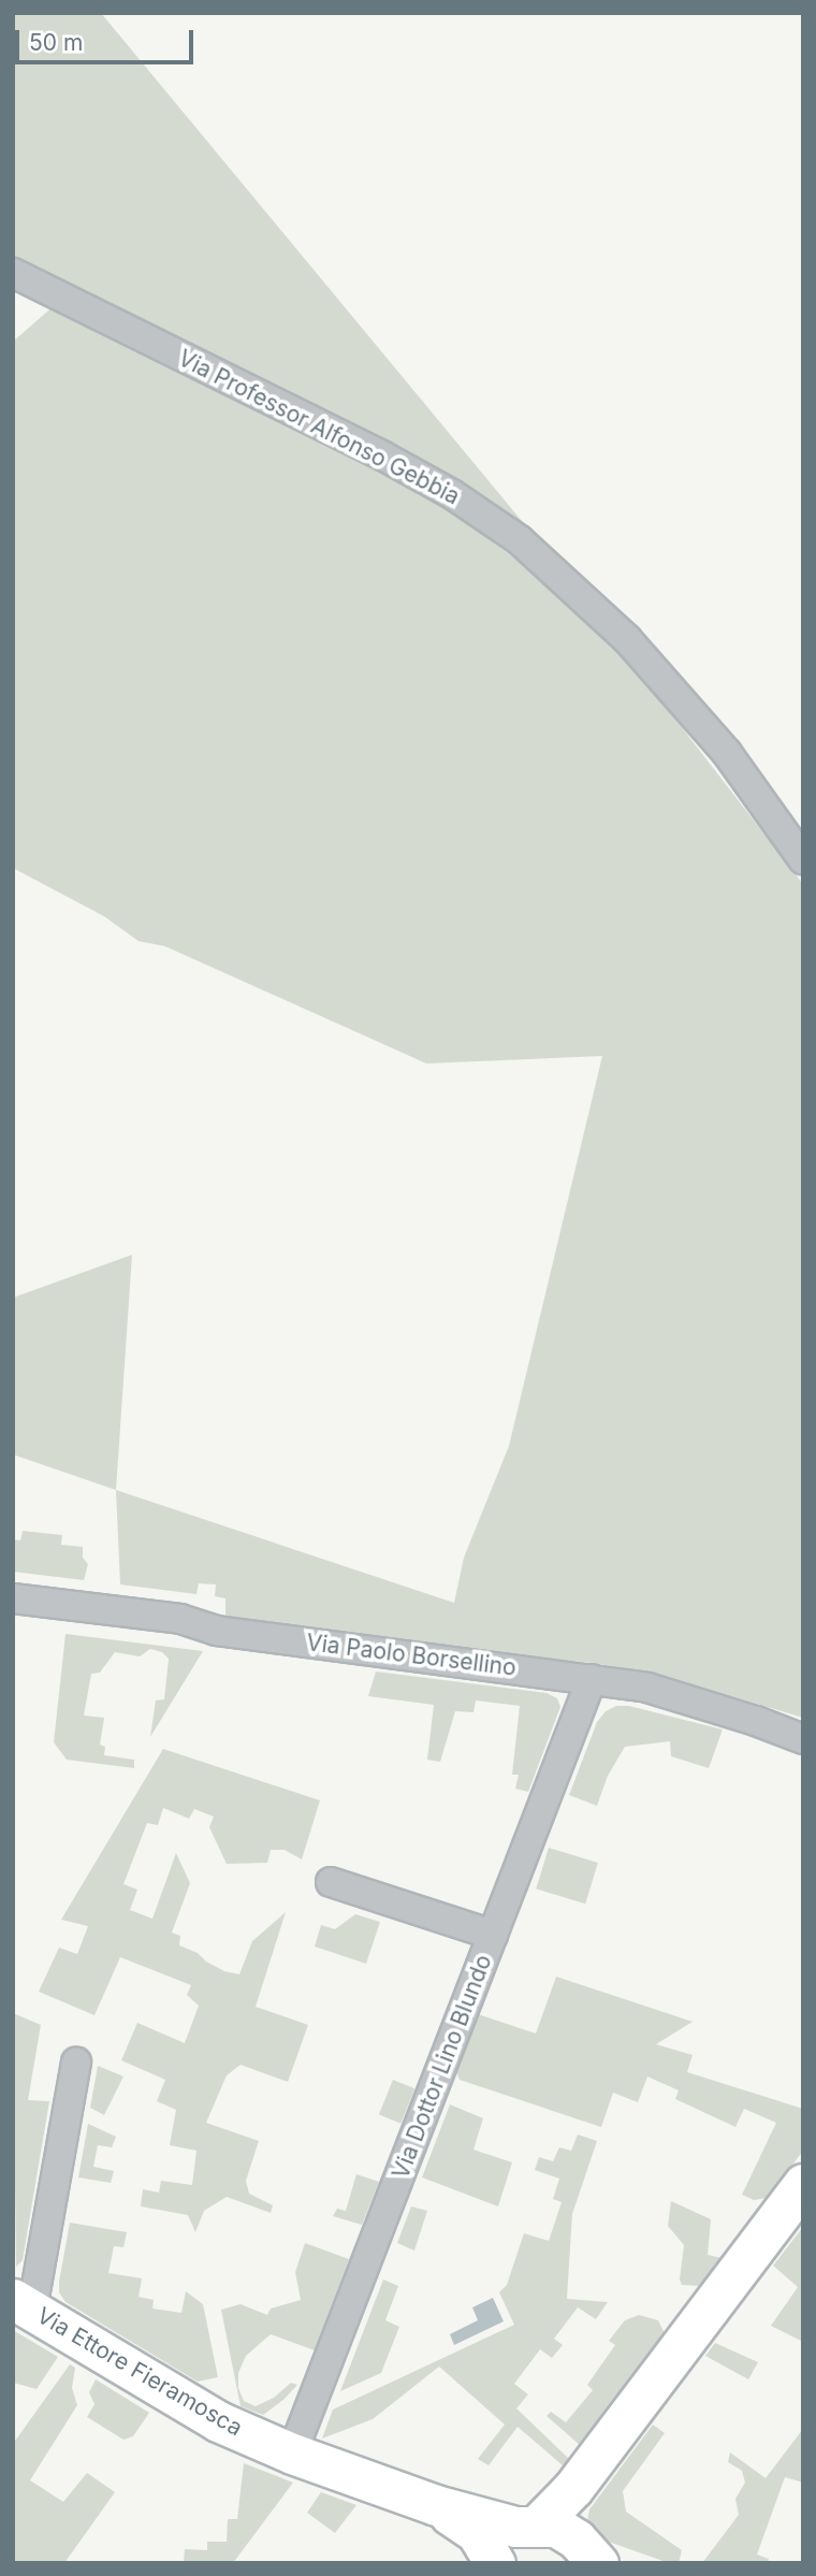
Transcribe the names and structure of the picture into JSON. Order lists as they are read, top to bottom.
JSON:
{
  "streets": {
    "main road": ["Via Ettore Fieramosca"],
    "street": ["Via Professor Alfonso Gebbia", "Via Paolo Borsellino", "Via Dottor Lino Blundo"]
  },
  "crossings": [
    ["Via Paolo Borsellino", "Via Dottor Lino Blundo"],
    ["Via Dottor Lino Blundo", "Via Ettore Fieramosca"]
  ],
  "scale_bar": "50 m"
}
